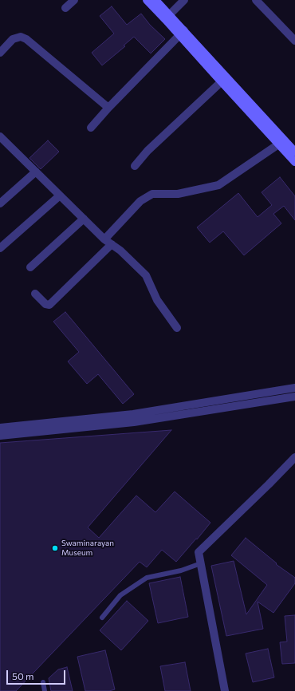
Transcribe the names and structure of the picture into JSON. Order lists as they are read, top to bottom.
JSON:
{
  "places": ["Swaminarayan Museum"],
  "scale_bar": "50 m"
}
